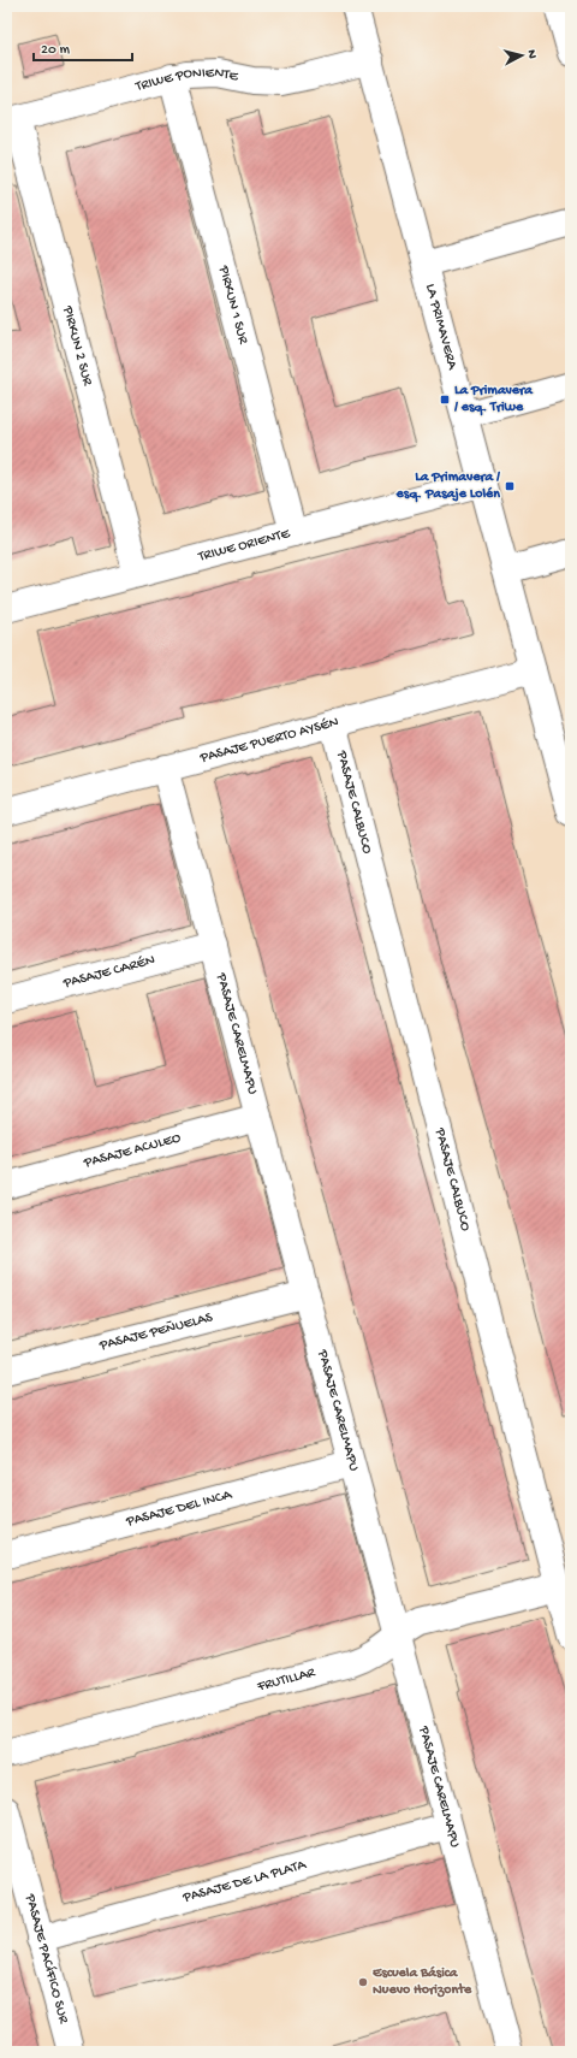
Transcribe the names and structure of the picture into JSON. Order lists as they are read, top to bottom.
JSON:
{
  "streets": {
    "street": [
      "TRIWE PONIENTE",
      "PIRKUN 1 SUR",
      "LA PRIMAVERA",
      "PIRKUN 2 SUR",
      "TRIWE ORIENTE",
      "PASAJE PUERTO AYSÉN",
      "PASAJE CALBUCO",
      "PASAJE CARÉN",
      "PASAJE CARELMAPU",
      "PASAJE ACULEO",
      "PASAJE PEÑUELAS",
      "PASAJE DEL INCA",
      "FRUTILLAR",
      "PASAJE DE LA PLATA",
      "PASAJE PACÍFICO SUR"
    ]
  },
  "crossings": [
    ["TRIWE PONIENTE", "PIRKUN 1 SUR"],
    ["TRIWE PONIENTE", "LA PRIMAVERA"],
    ["TRIWE PONIENTE", "PIRKUN 2 SUR"],
    ["PIRKUN 1 SUR", "TRIWE ORIENTE"],
    ["LA PRIMAVERA", "TRIWE ORIENTE"],
    ["LA PRIMAVERA", "PASAJE PUERTO AYSÉN"],
    ["PIRKUN 2 SUR", "TRIWE ORIENTE"],
    ["PASAJE PUERTO AYSÉN", "PASAJE CALBUCO"],
    ["PASAJE PUERTO AYSÉN", "PASAJE CARELMAPU"],
    ["PASAJE CALBUCO", "FRUTILLAR"],
    ["PASAJE CARÉN", "PASAJE CARELMAPU"],
    ["PASAJE CARELMAPU", "PASAJE ACULEO"],
    ["PASAJE CARELMAPU", "PASAJE PEÑUELAS"],
    ["PASAJE CARELMAPU", "PASAJE DEL INCA"],
    ["PASAJE CARELMAPU", "FRUTILLAR"],
    ["PASAJE CARELMAPU", "PASAJE DE LA PLATA"],
    ["PASAJE DE LA PLATA", "PASAJE PACÍFICO SUR"]
  ],
  "places": {
    "transit": ["La Primavera / esq. Triwe", "La Primavera / esq. Pasaje Lolén"],
    "other": ["Escuela Básica Nuevo Horizonte"]
  },
  "scale_bar": "20 m",
  "north": "right"
}
